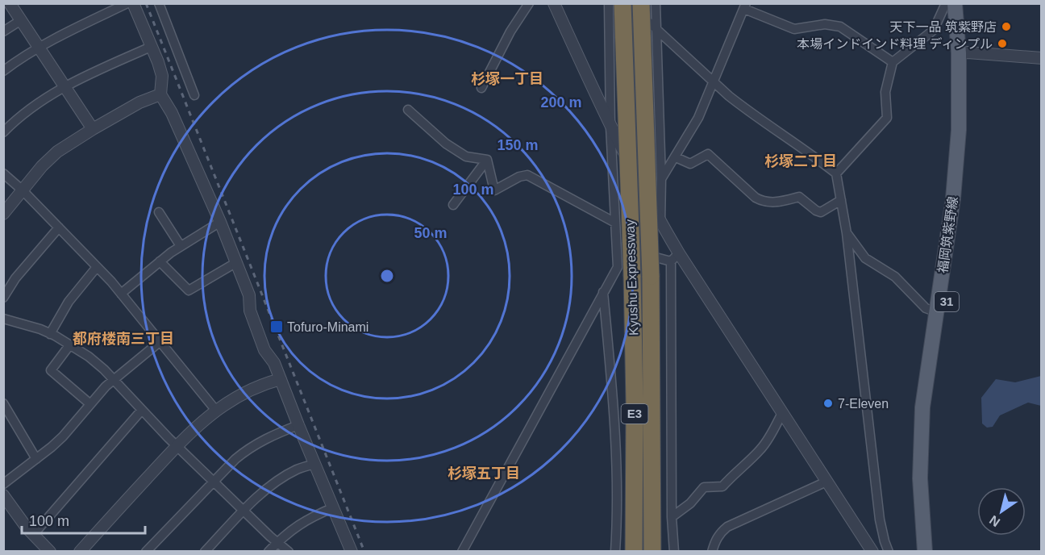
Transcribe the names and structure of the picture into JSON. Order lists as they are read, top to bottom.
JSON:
{
  "streets": {
    "highway": ["Kyushu Expressway", "E3"],
    "main road": ["福岡筑紫野線", "31"]
  },
  "districts": [
    "杉塚一丁目",
    "杉塚二丁目",
    "都府楼南三丁目",
    "杉塚五丁目"
  ],
  "places": {
    "other": ["天下一品 筑紫野店", "本場インドインド料理 ディンプル", "7-Eleven"],
    "transit": ["Tofuro-Minami"]
  },
  "scale_bar": "100 m",
  "north": "bottom left",
  "rings": [
    "200 m",
    "150 m",
    "100 m",
    "50 m"
  ]
}
